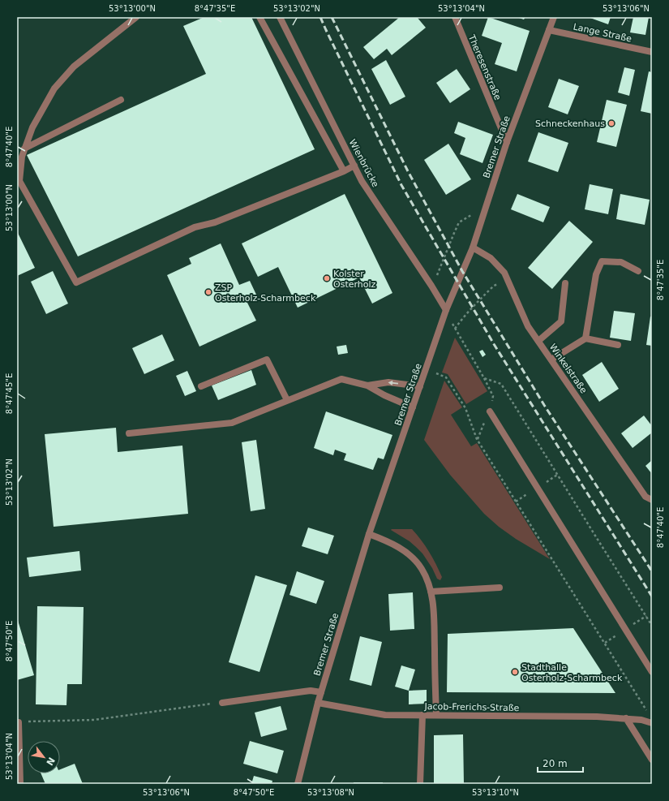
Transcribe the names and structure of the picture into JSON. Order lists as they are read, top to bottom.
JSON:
{
  "streets": {
    "street": [
      "Lange Straße",
      "Theresenstraße",
      "Bremer Straße",
      "Wienbrücke",
      "Winkelstraße",
      "Jacob-Frerichs-Straße"
    ]
  },
  "crossings": [
    ["Lange Straße", "Bremer Straße"],
    ["Theresenstraße", "Bremer Straße"],
    ["Bremer Straße", "Wienbrücke"],
    ["Bremer Straße", "Winkelstraße"],
    ["Bremer Straße", "Jacob-Frerichs-Straße"]
  ],
  "places": [
    "Schneckenhaus",
    "Kolster Osterholz",
    "ZSP Osterholz-Scharmbeck",
    "Stadthalle Osterholz-Scharmbeck"
  ],
  "scale_bar": "20 m",
  "north": "bottom right",
  "coordinates": [
    "53°13'00\"N",
    "8°47'35\"E",
    "53°13'02\"N",
    "53°13'04\"N",
    "53°13'06\"N",
    "8°47'40\"E",
    "8°47'45\"E",
    "8°47'50\"E",
    "53°13'08\"N",
    "53°13'10\"N"
  ]
}
